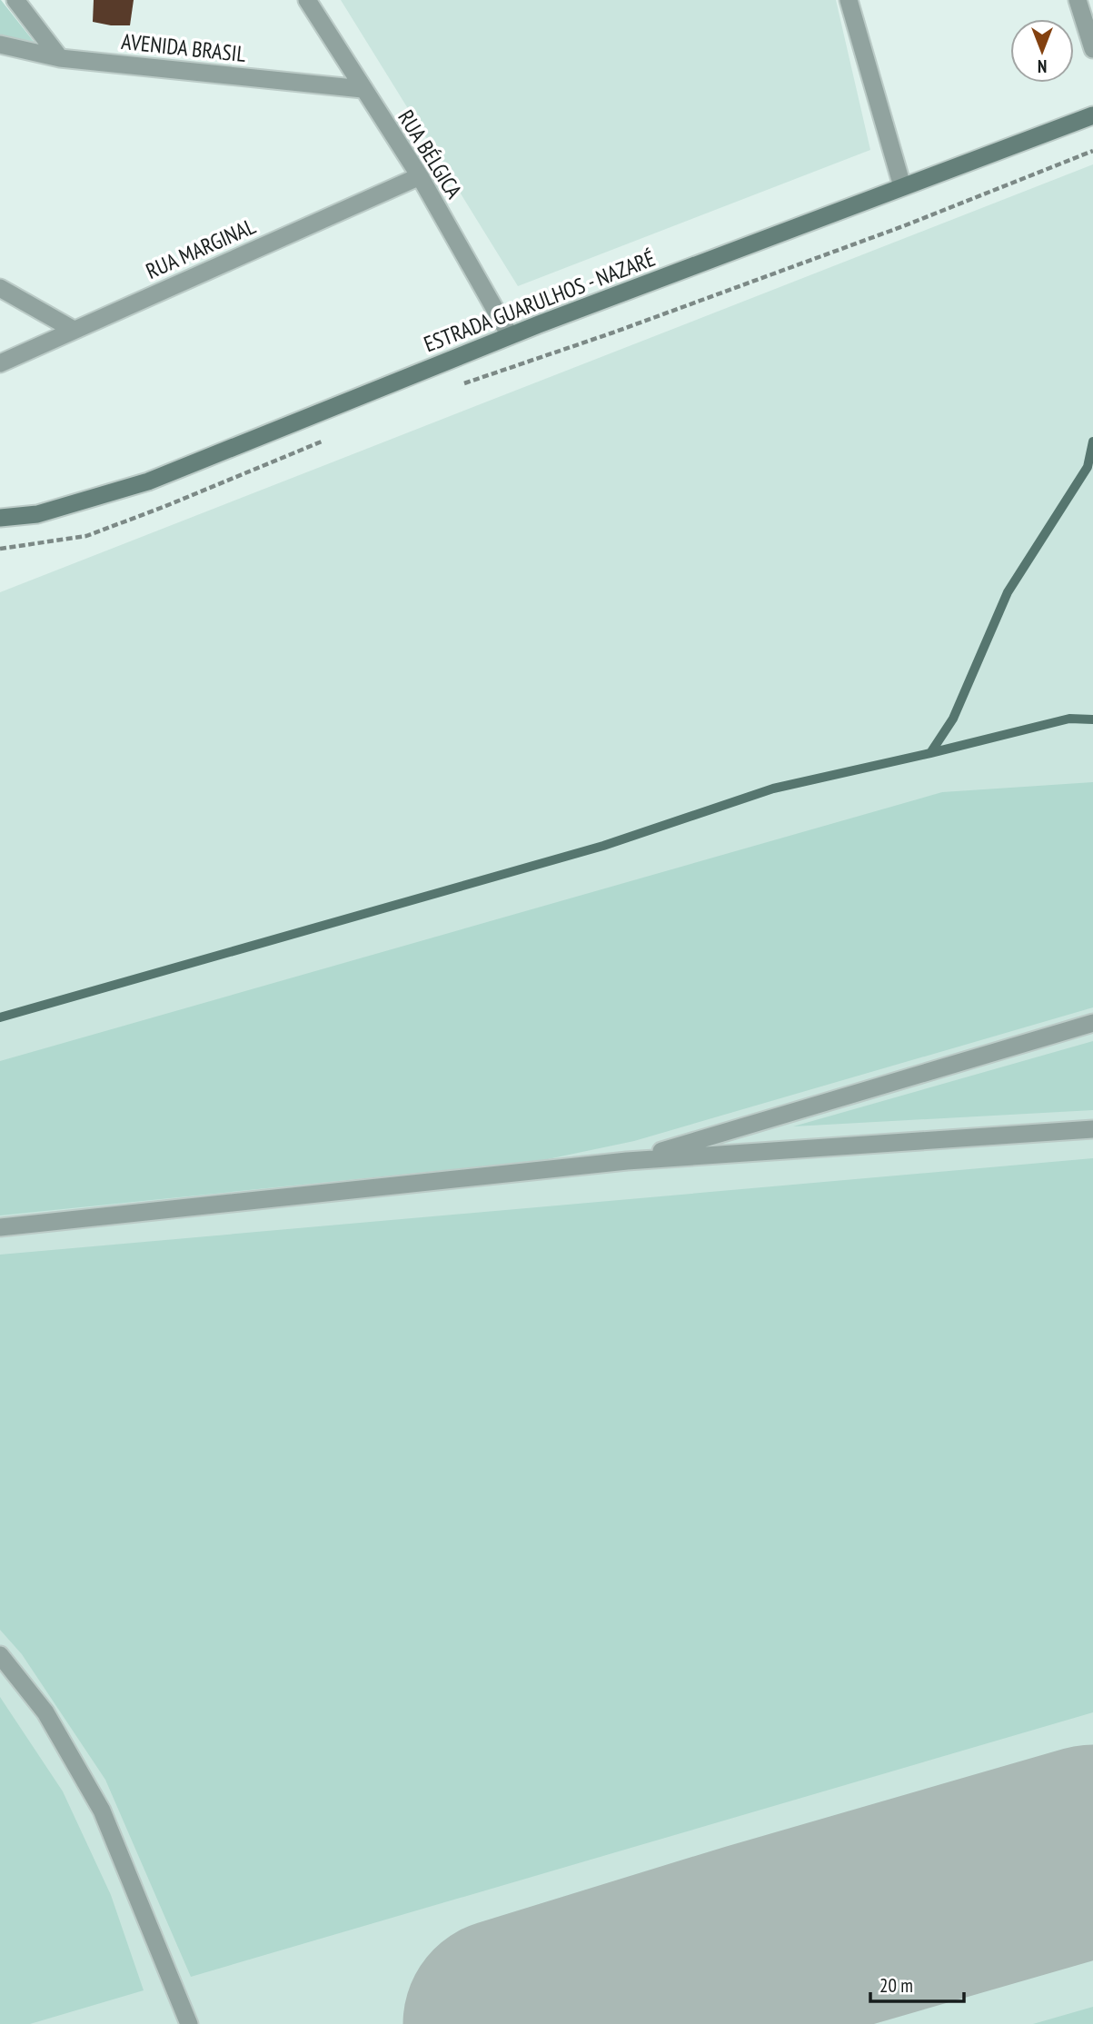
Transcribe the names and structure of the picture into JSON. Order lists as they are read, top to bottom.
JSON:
{
  "streets": {
    "main road": ["ESTRADA GUARULHOS - NAZARÉ"],
    "street": ["AVENIDA BRASIL", "RUA BÉLGICA", "RUA MARGINAL"]
  },
  "crossings": [
    ["AVENIDA BRASIL", "RUA BÉLGICA"],
    ["RUA BÉLGICA", "RUA MARGINAL"],
    ["RUA BÉLGICA", "ESTRADA GUARULHOS - NAZARÉ"]
  ],
  "scale_bar": "20 m",
  "north": "bottom"
}
